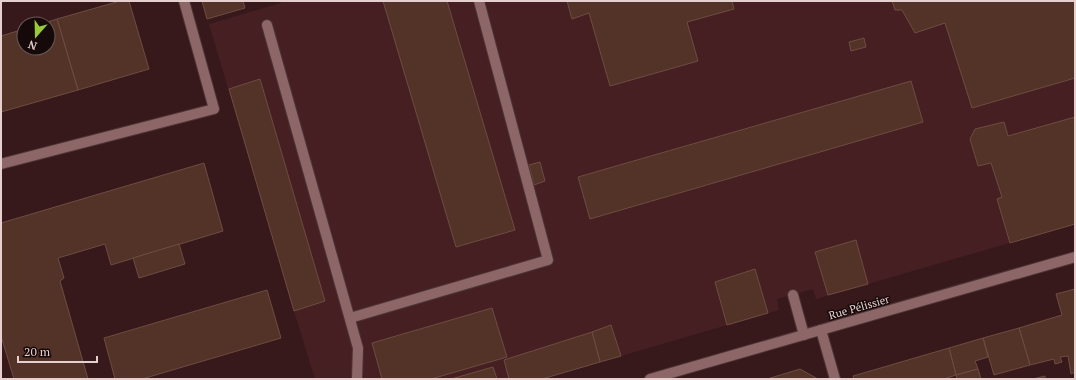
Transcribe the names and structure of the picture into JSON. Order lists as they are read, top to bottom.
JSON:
{
  "streets": {
    "street": ["Rue Pélissier"]
  },
  "scale_bar": "20 m",
  "north": "bottom"
}
